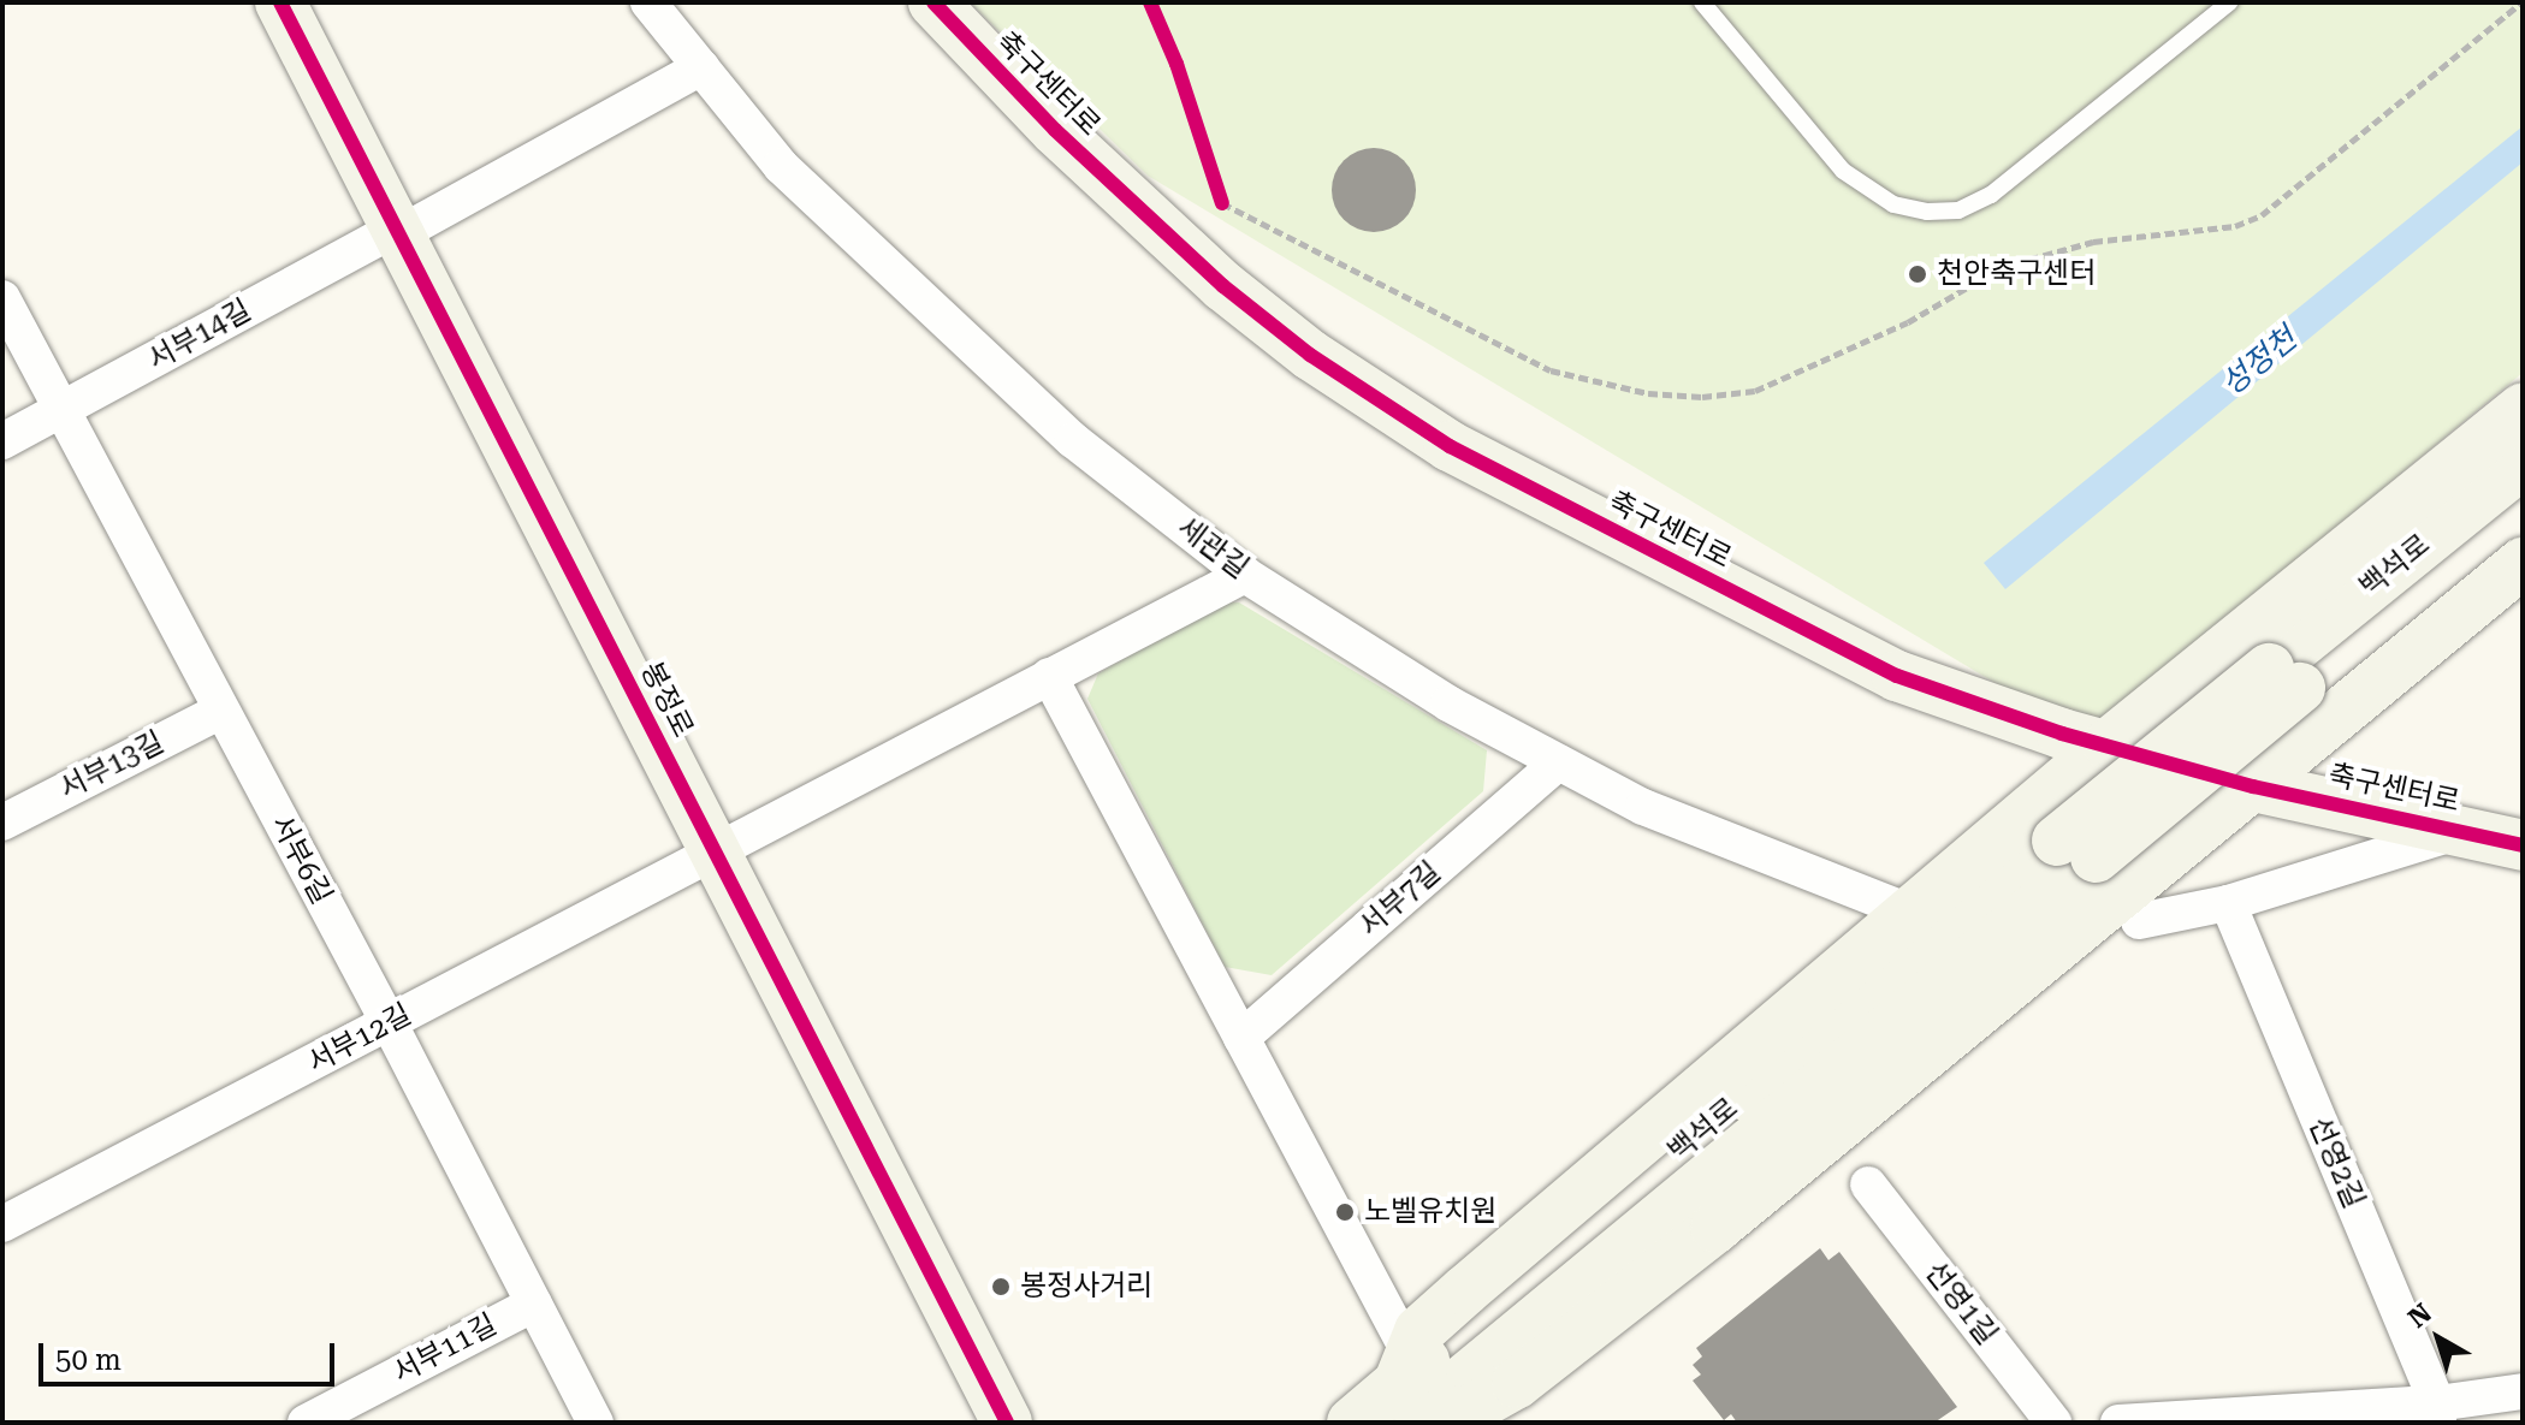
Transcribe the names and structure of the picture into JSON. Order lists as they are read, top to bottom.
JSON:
{
  "streets": {
    "main road": ["축구센터로", "백석로", "봉정로"],
    "street": [
      "서부14길",
      "세관길",
      "서부13길",
      "서부6길",
      "서부7길",
      "서부12길",
      "선영2길",
      "선영1길",
      "서부11길"
    ]
  },
  "crossings": [
    ["서부14길", "세관길"],
    ["서부14길", "봉정로"],
    ["서부14길", "서부6길"],
    ["세관길", "서부7길"],
    ["세관길", "서부12길"],
    ["봉정로", "서부12길"],
    ["서부13길", "서부6길"],
    ["서부6길", "서부12길"],
    ["서부6길", "서부11길"]
  ],
  "water": ["성정천"],
  "places": ["천안축구센터", "노벨유치원", "봉정사거리"],
  "scale_bar": "50 m",
  "north": "top left"
}
